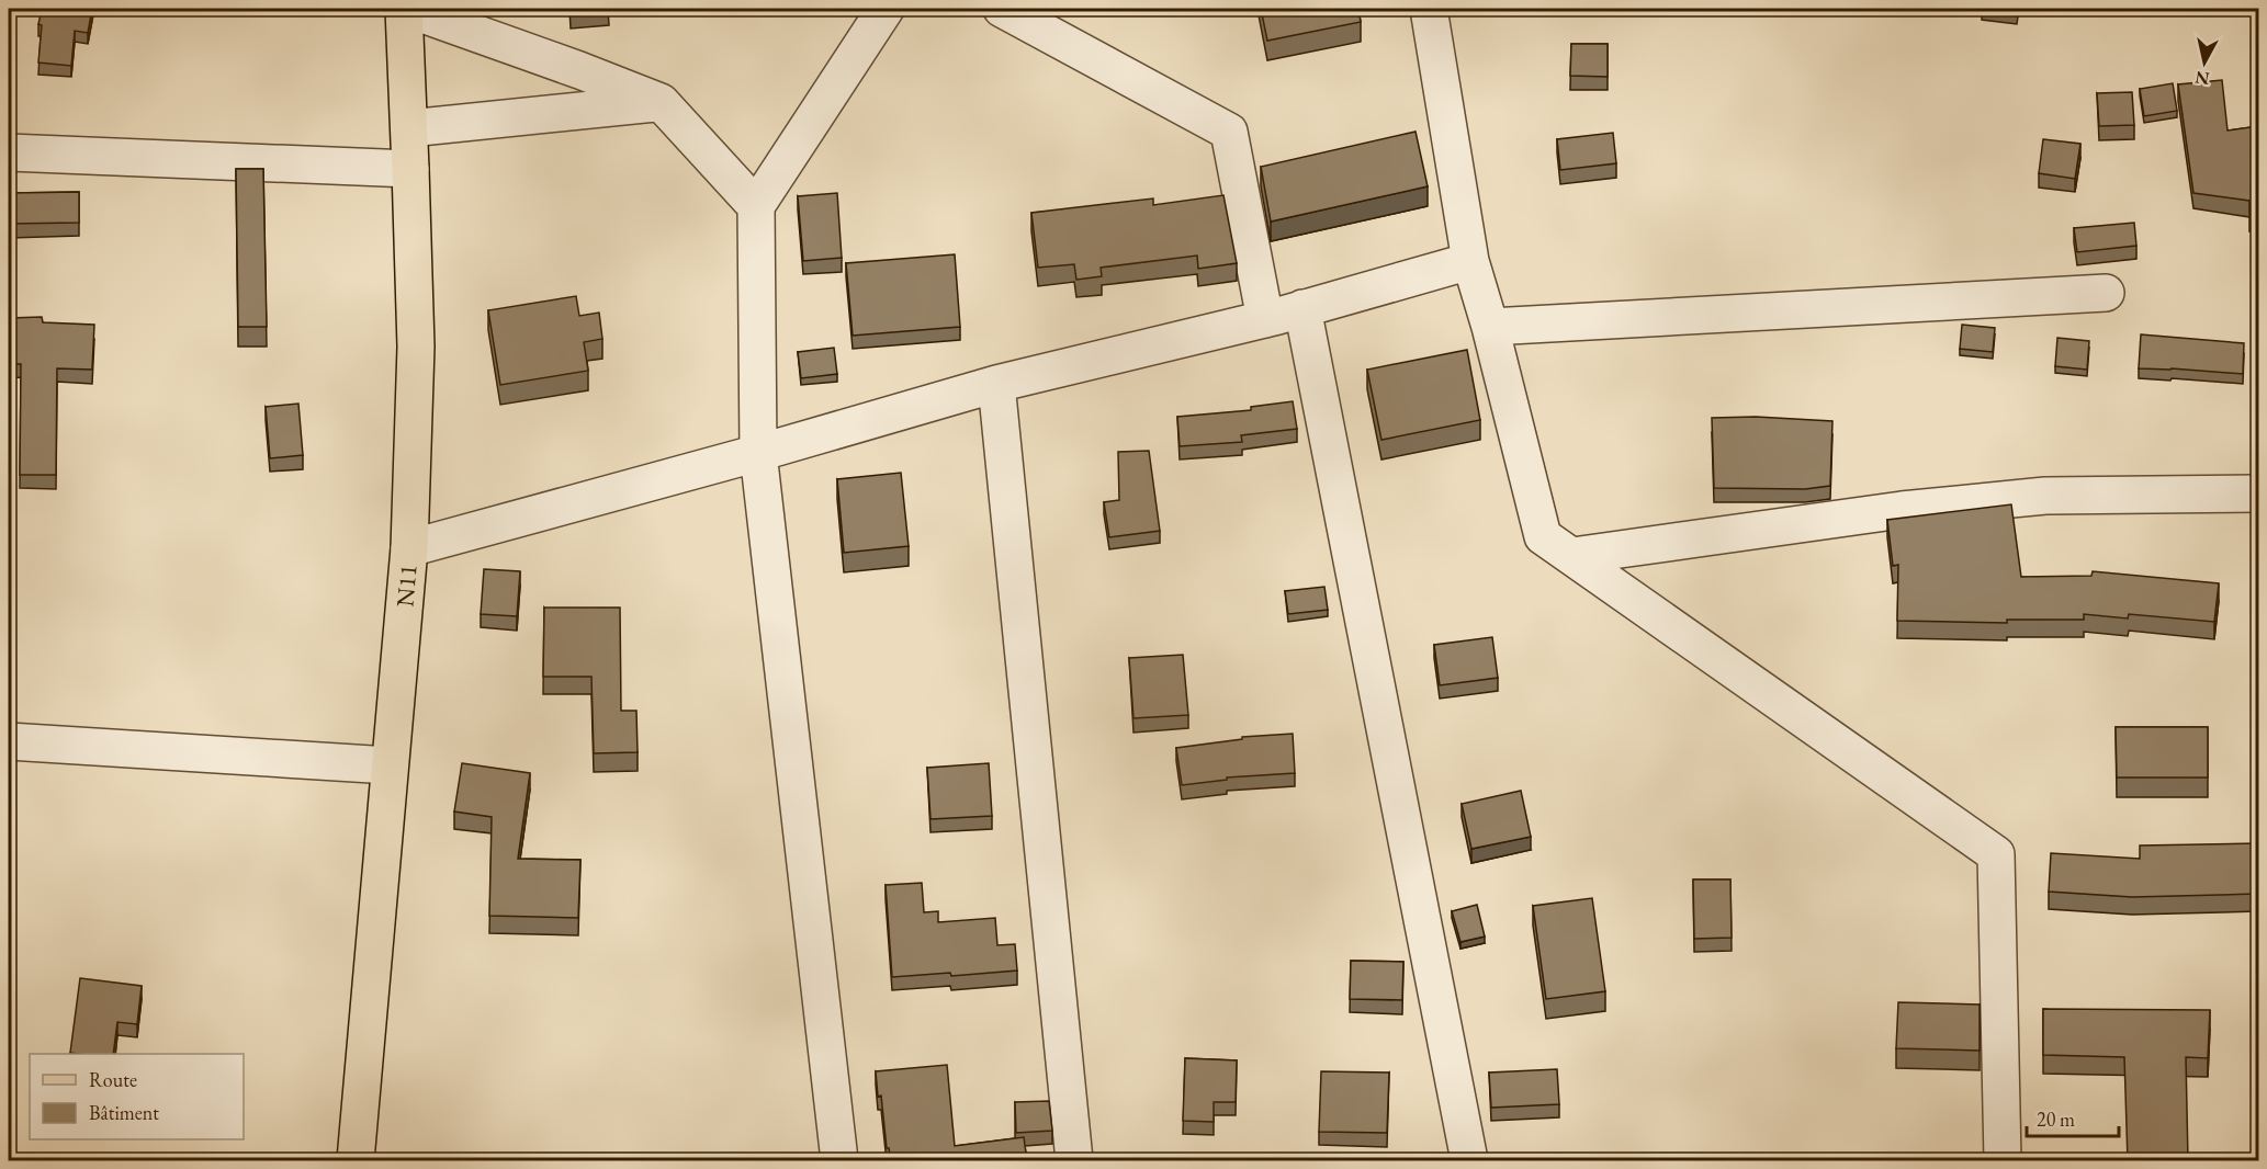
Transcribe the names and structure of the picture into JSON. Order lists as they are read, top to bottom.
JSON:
{
  "streets": {
    "main road": ["N11"]
  },
  "legend": ["Route", "Bâtiment"],
  "scale_bar": "20 m",
  "north": "bottom"
}
